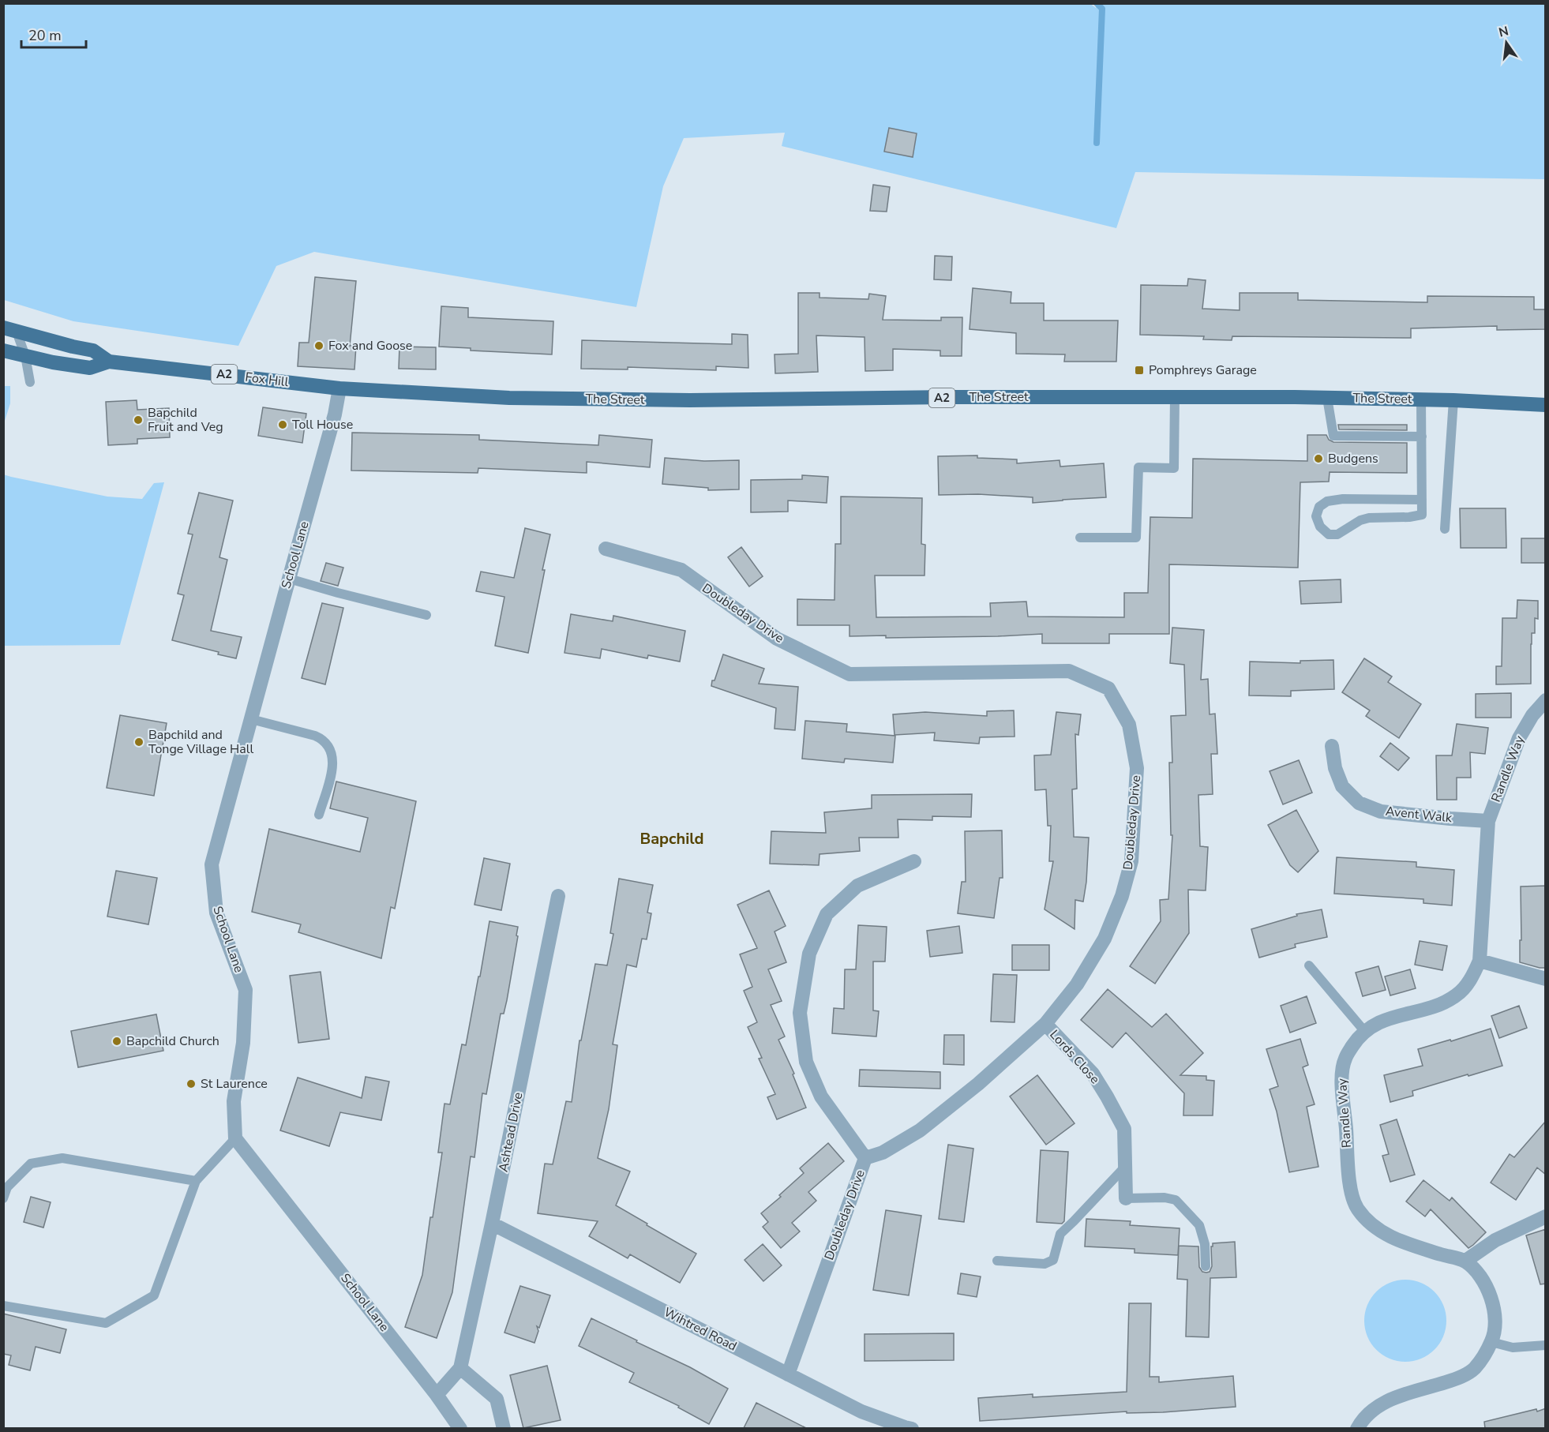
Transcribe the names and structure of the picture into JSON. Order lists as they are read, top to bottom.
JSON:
{
  "streets": {
    "main road": ["A2", "Fox Hill", "The Street"],
    "street": [
      "School Lane",
      "Doubleday Drive",
      "Randle Way",
      "Avent Walk",
      "Lords Close",
      "Ashtead Drive",
      "Wihtred Road"
    ]
  },
  "crossings": [
    ["Fox Hill", "The Street"],
    ["Fox Hill", "School Lane"],
    ["The Street", "School Lane"],
    ["School Lane", "Ashtead Drive"],
    ["Doubleday Drive", "Lords Close"],
    ["Doubleday Drive", "Wihtred Road"],
    ["Randle Way", "Avent Walk"],
    ["Ashtead Drive", "Wihtred Road"]
  ],
  "districts": ["Bapchild"],
  "places": {
    "other": [
      "Fox and Goose",
      "Bapchild Fruit and Veg",
      "Toll House",
      "Budgens",
      "Bapchild and Tonge Village Hall",
      "Bapchild Church",
      "St Laurence"
    ],
    "transit": ["Pomphreys Garage"]
  },
  "scale_bar": "20 m",
  "north": "top"
}
